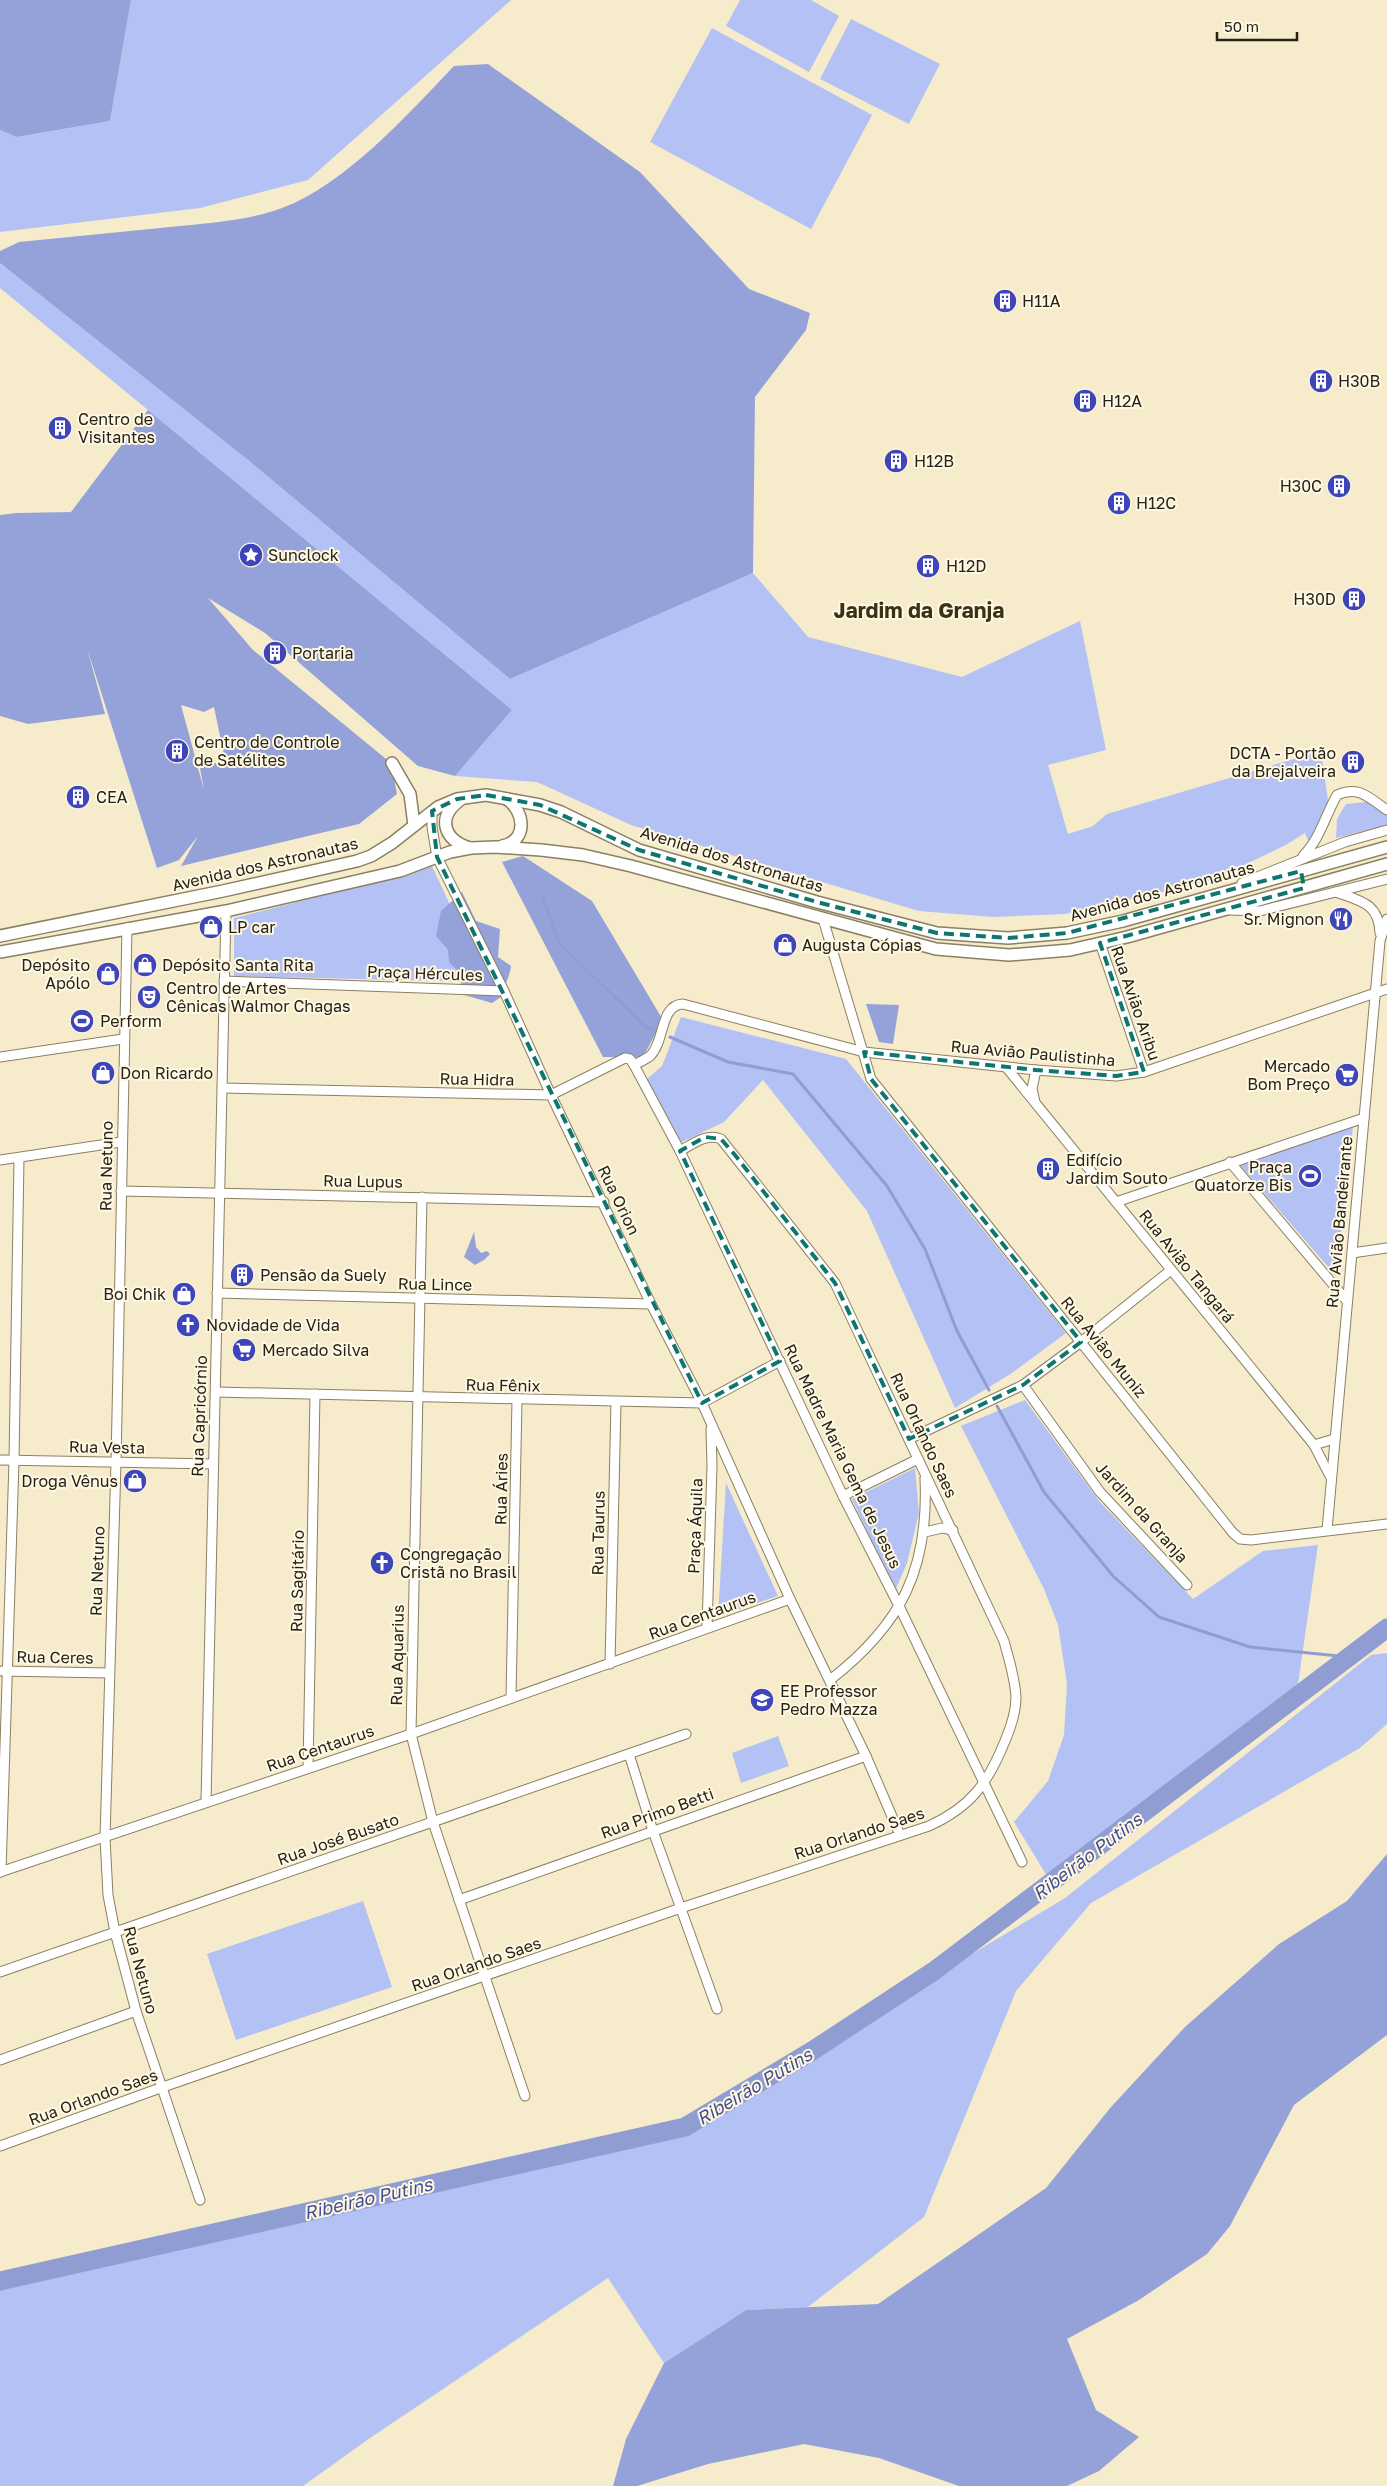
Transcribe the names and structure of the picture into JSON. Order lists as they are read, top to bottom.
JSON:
{
  "streets": {
    "main road": ["Avenida dos Astronautas"],
    "street": [
      "Praça Hércules",
      "Rua Avião Aribu",
      "Rua Avião Paulistinha",
      "Rua Hidra",
      "Rua Netuno",
      "Rua Lupus",
      "Rua Orion",
      "Rua Avião Bandeirante",
      "Rua Avião Tangará",
      "Rua Lince",
      "Rua Avião Muniz",
      "Rua Fênix",
      "Rua Capricórnio",
      "Rua Orlando Saes",
      "Rua Vesta",
      "Rua Madre Maria Gema de Jesus",
      "Rua Áries",
      "Jardim da Granja",
      "Praça Áquila",
      "Rua Taurus",
      "Rua Sagitário",
      "Rua Centaurus",
      "Rua Aquarius",
      "Rua Ceres",
      "Rua Primo Betti",
      "Rua José Busato"
    ]
  },
  "crossings": [
    ["Avenida dos Astronautas", "Rua Avião Aribu"],
    ["Avenida dos Astronautas", "Rua Netuno"],
    ["Avenida dos Astronautas", "Rua Orion"],
    ["Avenida dos Astronautas", "Rua Avião Muniz"],
    ["Avenida dos Astronautas", "Rua Capricórnio"],
    ["Praça Hércules", "Rua Orion"],
    ["Praça Hércules", "Rua Capricórnio"],
    ["Rua Avião Aribu", "Rua Avião Paulistinha"],
    ["Rua Avião Paulistinha", "Rua Hidra"],
    ["Rua Avião Paulistinha", "Rua Avião Bandeirante"],
    ["Rua Avião Paulistinha", "Rua Avião Tangará"],
    ["Rua Avião Paulistinha", "Rua Avião Muniz"],
    ["Rua Avião Paulistinha", "Rua Madre Maria Gema de Jesus"],
    ["Rua Hidra", "Rua Orion"],
    ["Rua Hidra", "Rua Capricórnio"],
    ["Rua Hidra", "Rua Madre Maria Gema de Jesus"],
    ["Rua Netuno", "Rua Lupus"],
    ["Rua Netuno", "Rua Orlando Saes"],
    ["Rua Netuno", "Rua Vesta"],
    ["Rua Netuno", "Rua Centaurus"],
    ["Rua Netuno", "Rua Ceres"],
    ["Rua Netuno", "Rua José Busato"],
    ["Rua Lupus", "Rua Orion"],
    ["Rua Lupus", "Rua Capricórnio"],
    ["Rua Lupus", "Rua Aquarius"],
    ["Rua Orion", "Rua Lince"],
    ["Rua Orion", "Rua Fênix"],
    ["Rua Orion", "Rua Orlando Saes"],
    ["Rua Orion", "Praça Áquila"],
    ["Rua Orion", "Rua Centaurus"],
    ["Rua Orion", "Rua Primo Betti"],
    ["Rua Avião Bandeirante", "Rua Avião Tangará"],
    ["Rua Avião Bandeirante", "Rua Avião Muniz"],
    ["Rua Lince", "Rua Capricórnio"],
    ["Rua Lince", "Rua Aquarius"],
    ["Rua Fênix", "Rua Capricórnio"],
    ["Rua Fênix", "Rua Madre Maria Gema de Jesus"],
    ["Rua Fênix", "Rua Áries"],
    ["Rua Fênix", "Rua Taurus"],
    ["Rua Fênix", "Rua Sagitário"],
    ["Rua Fênix", "Rua Aquarius"],
    ["Rua Capricórnio", "Rua Vesta"],
    ["Rua Capricórnio", "Rua Centaurus"],
    ["Rua Orlando Saes", "Rua Madre Maria Gema de Jesus"],
    ["Rua Orlando Saes", "Rua Aquarius"],
    ["Rua Áries", "Rua Centaurus"],
    ["Praça Áquila", "Rua Centaurus"],
    ["Rua Taurus", "Rua Centaurus"],
    ["Rua Sagitário", "Rua Centaurus"],
    ["Rua Centaurus", "Rua Aquarius"],
    ["Rua Aquarius", "Rua Primo Betti"],
    ["Rua Aquarius", "Rua José Busato"]
  ],
  "districts": ["Jardim da Granja"],
  "water": ["Ribeirão Putins"],
  "places": {
    "building": [
      "H11A",
      "H30B",
      "H12A",
      "Centro de Visitantes",
      "H12B",
      "H30C",
      "H12C",
      "H12D",
      "H30D",
      "Portaria",
      "Centro de Controle de Satélites",
      "DCTA - Portão da Brejalveira",
      "CEA",
      "Edifício Jardim Souto",
      "Pensão da Suely"
    ],
    "place": ["Sunclock"],
    "restaurant": ["Sr. Mignon"],
    "shop": [
      "LP car",
      "Augusta Cópias",
      "Depósito Santa Rita",
      "Depósito Apólo",
      "Don Ricardo",
      "Boi Chik",
      "Droga Vênus"
    ],
    "theatre": ["Centro de Artes Cênicas Walmor Chagas"],
    "sports": ["Perform", "Praça Quatorze Bis"],
    "supermarket": ["Mercado Bom Preço", "Mercado Silva"],
    "church": ["Novidade de Vida", "Congregação Cristã no Brasil"],
    "school or university": ["EE Professor Pedro Mazza"]
  },
  "scale_bar": "50 m"
}
